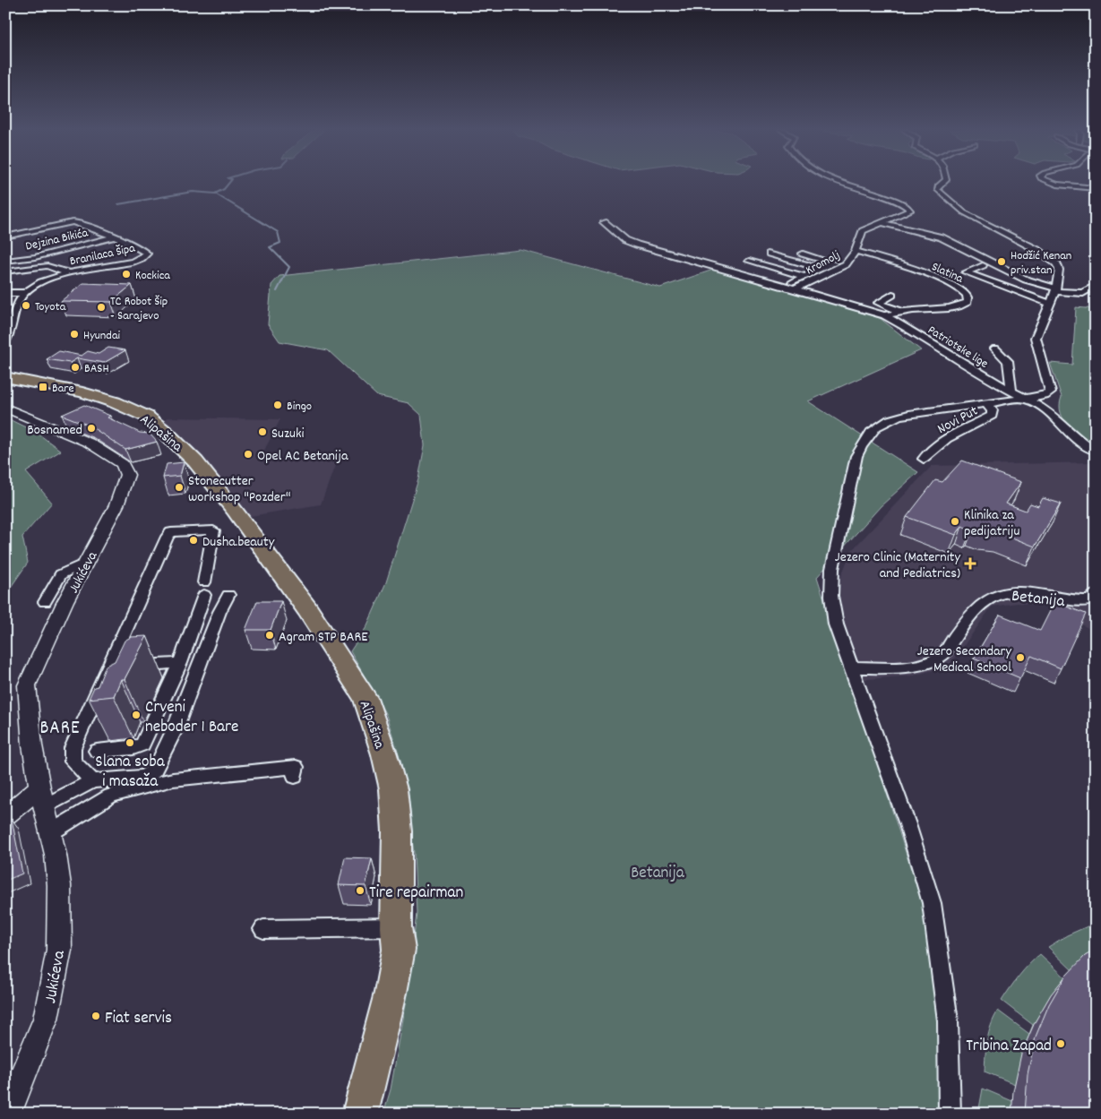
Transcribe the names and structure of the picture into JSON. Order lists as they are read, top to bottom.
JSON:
{
  "streets": {
    "main road": ["Alipašina"],
    "street": [
      "Dejzina Bikića",
      "Branilaca Šipa",
      "Kromolj",
      "Slatina",
      "Patriotske lige",
      "Novi Put",
      "Jukićeva",
      "Betanija"
    ]
  },
  "crossings": [
    ["Dejzina Bikića", "Branilaca Šipa"],
    ["Kromolj", "Slatina"],
    ["Kromolj", "Patriotske lige"],
    ["Slatina", "Patriotske lige"]
  ],
  "districts": ["BARE"],
  "parks": ["Betanija"],
  "places": {
    "other": [
      "Hodžić Kenan priv.stan",
      "Kockica",
      "Toyota",
      "TC Robot Šip - Sarajevo",
      "Hyundai",
      "BASH",
      "Bingo",
      "Bosnamed",
      "Suzuki",
      "Opel AC Betanija",
      "Stonecutter workshop \"Pozder\"",
      "Klinika za pedijatriju",
      "Dusha.beauty",
      "Agram STP BARE",
      "Jezero Secondary Medical School",
      "Crveni neboder 1 Bare",
      "Slana soba i masaža",
      "Tire repairman",
      "Fiat servis",
      "Tribina Zapad"
    ],
    "transit": ["Bare"],
    "health": ["Jezero Clinic (Maternity and Pediatrics)"]
  }
}
